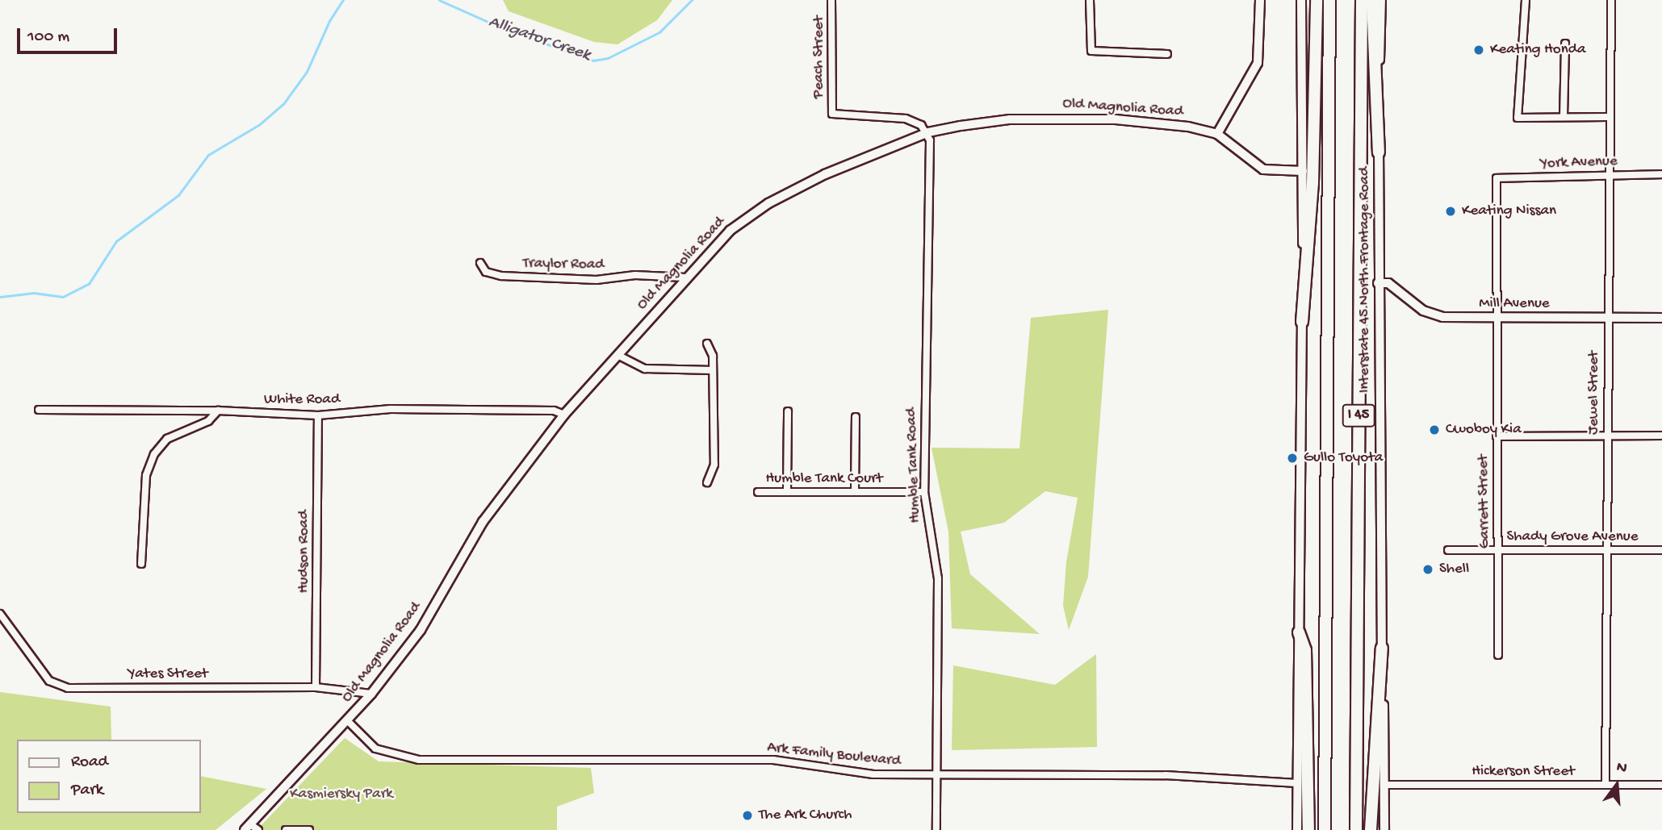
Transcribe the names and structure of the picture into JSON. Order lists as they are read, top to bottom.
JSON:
{
  "streets": {
    "highway": ["I 45"],
    "street": [
      "Peach Street",
      "Old Magnolia Road",
      "York Avenue",
      "Traylor Road",
      "Interstate 45 North Frontage Road",
      "Mill Avenue",
      "Jewel Street",
      "White Road",
      "Humble Tank Road",
      "Humble Tank Court",
      "Garrett Street",
      "Shady Grove Avenue",
      "Hudson Road",
      "Yates Street",
      "Ark Family Boulevard",
      "Hickerson Street"
    ]
  },
  "crossings": [
    ["Peach Street", "Old Magnolia Road"],
    ["Peach Street", "Humble Tank Road"],
    ["Old Magnolia Road", "Traylor Road"],
    ["Old Magnolia Road", "White Road"],
    ["Old Magnolia Road", "Humble Tank Road"],
    ["Old Magnolia Road", "Yates Street"],
    ["Old Magnolia Road", "Ark Family Boulevard"],
    ["York Avenue", "Jewel Street"],
    ["York Avenue", "Garrett Street"],
    ["Interstate 45 North Frontage Road", "Mill Avenue"],
    ["Interstate 45 North Frontage Road", "Hickerson Street"],
    ["Mill Avenue", "Jewel Street"],
    ["Mill Avenue", "Garrett Street"],
    ["Jewel Street", "Shady Grove Avenue"],
    ["Jewel Street", "Hickerson Street"],
    ["White Road", "Hudson Road"],
    ["Humble Tank Road", "Humble Tank Court"],
    ["Humble Tank Road", "Ark Family Boulevard"],
    ["Garrett Street", "Shady Grove Avenue"],
    ["Hudson Road", "Yates Street"]
  ],
  "water": ["Alligator Creek"],
  "parks": ["Kasmiersky Park"],
  "places": [
    "Keating Honda",
    "Keating Nissan",
    "Cwoboy Kia",
    "Gullo Toyota",
    "Shell",
    "The Ark Church"
  ],
  "legend": ["Road", "Park"],
  "scale_bar": "100 m",
  "north": "top"
}
